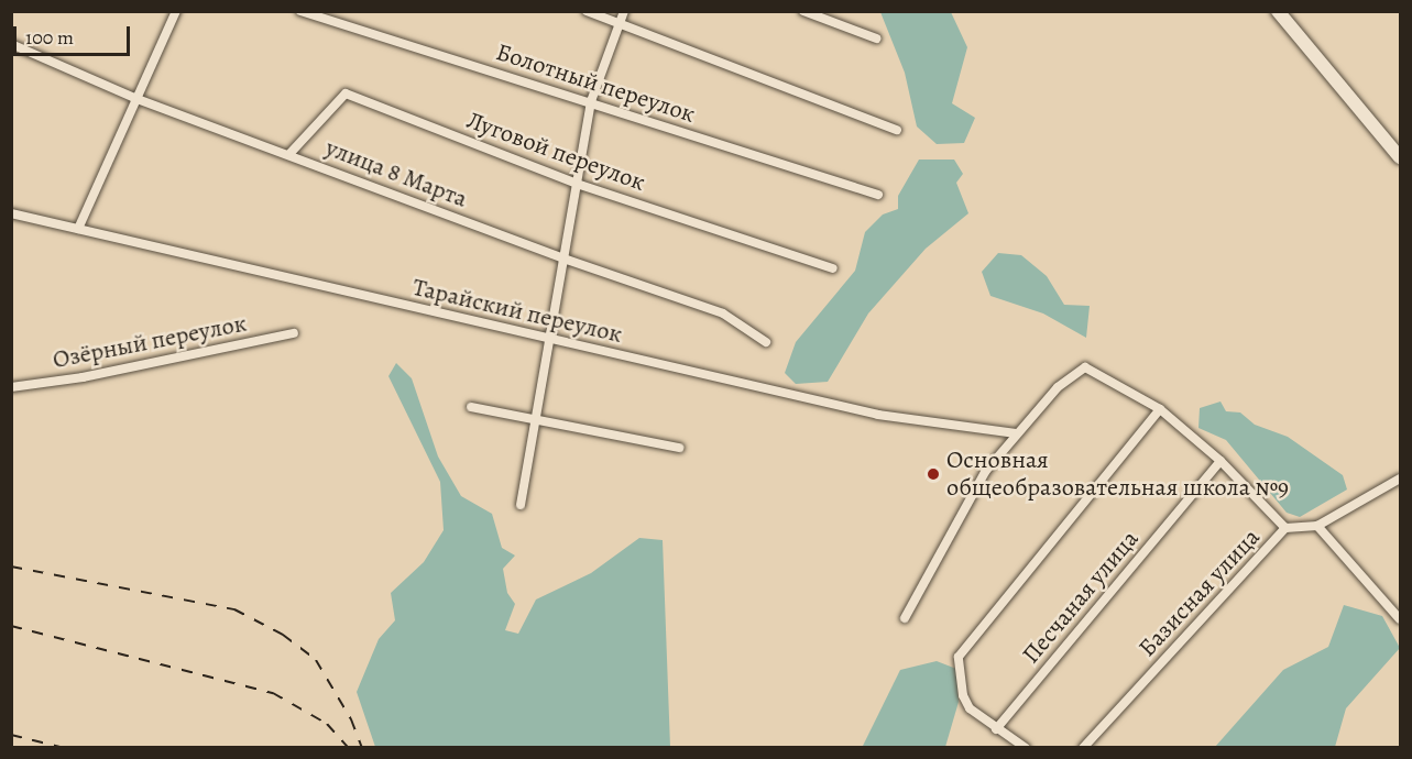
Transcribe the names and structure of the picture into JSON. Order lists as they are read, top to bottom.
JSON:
{
  "streets": {
    "street": [
      "Болотный переулок",
      "Луговой переулок",
      "улица 8 Марта",
      "Тарайский переулок",
      "Озёрный переулок",
      "Базисная улица",
      "Песчаная улица"
    ]
  },
  "crossings": [
    ["Луговой переулок", "улица 8 Марта"]
  ],
  "places": ["Основная общеобразовательная школа №9"],
  "scale_bar": "100 m"
}
